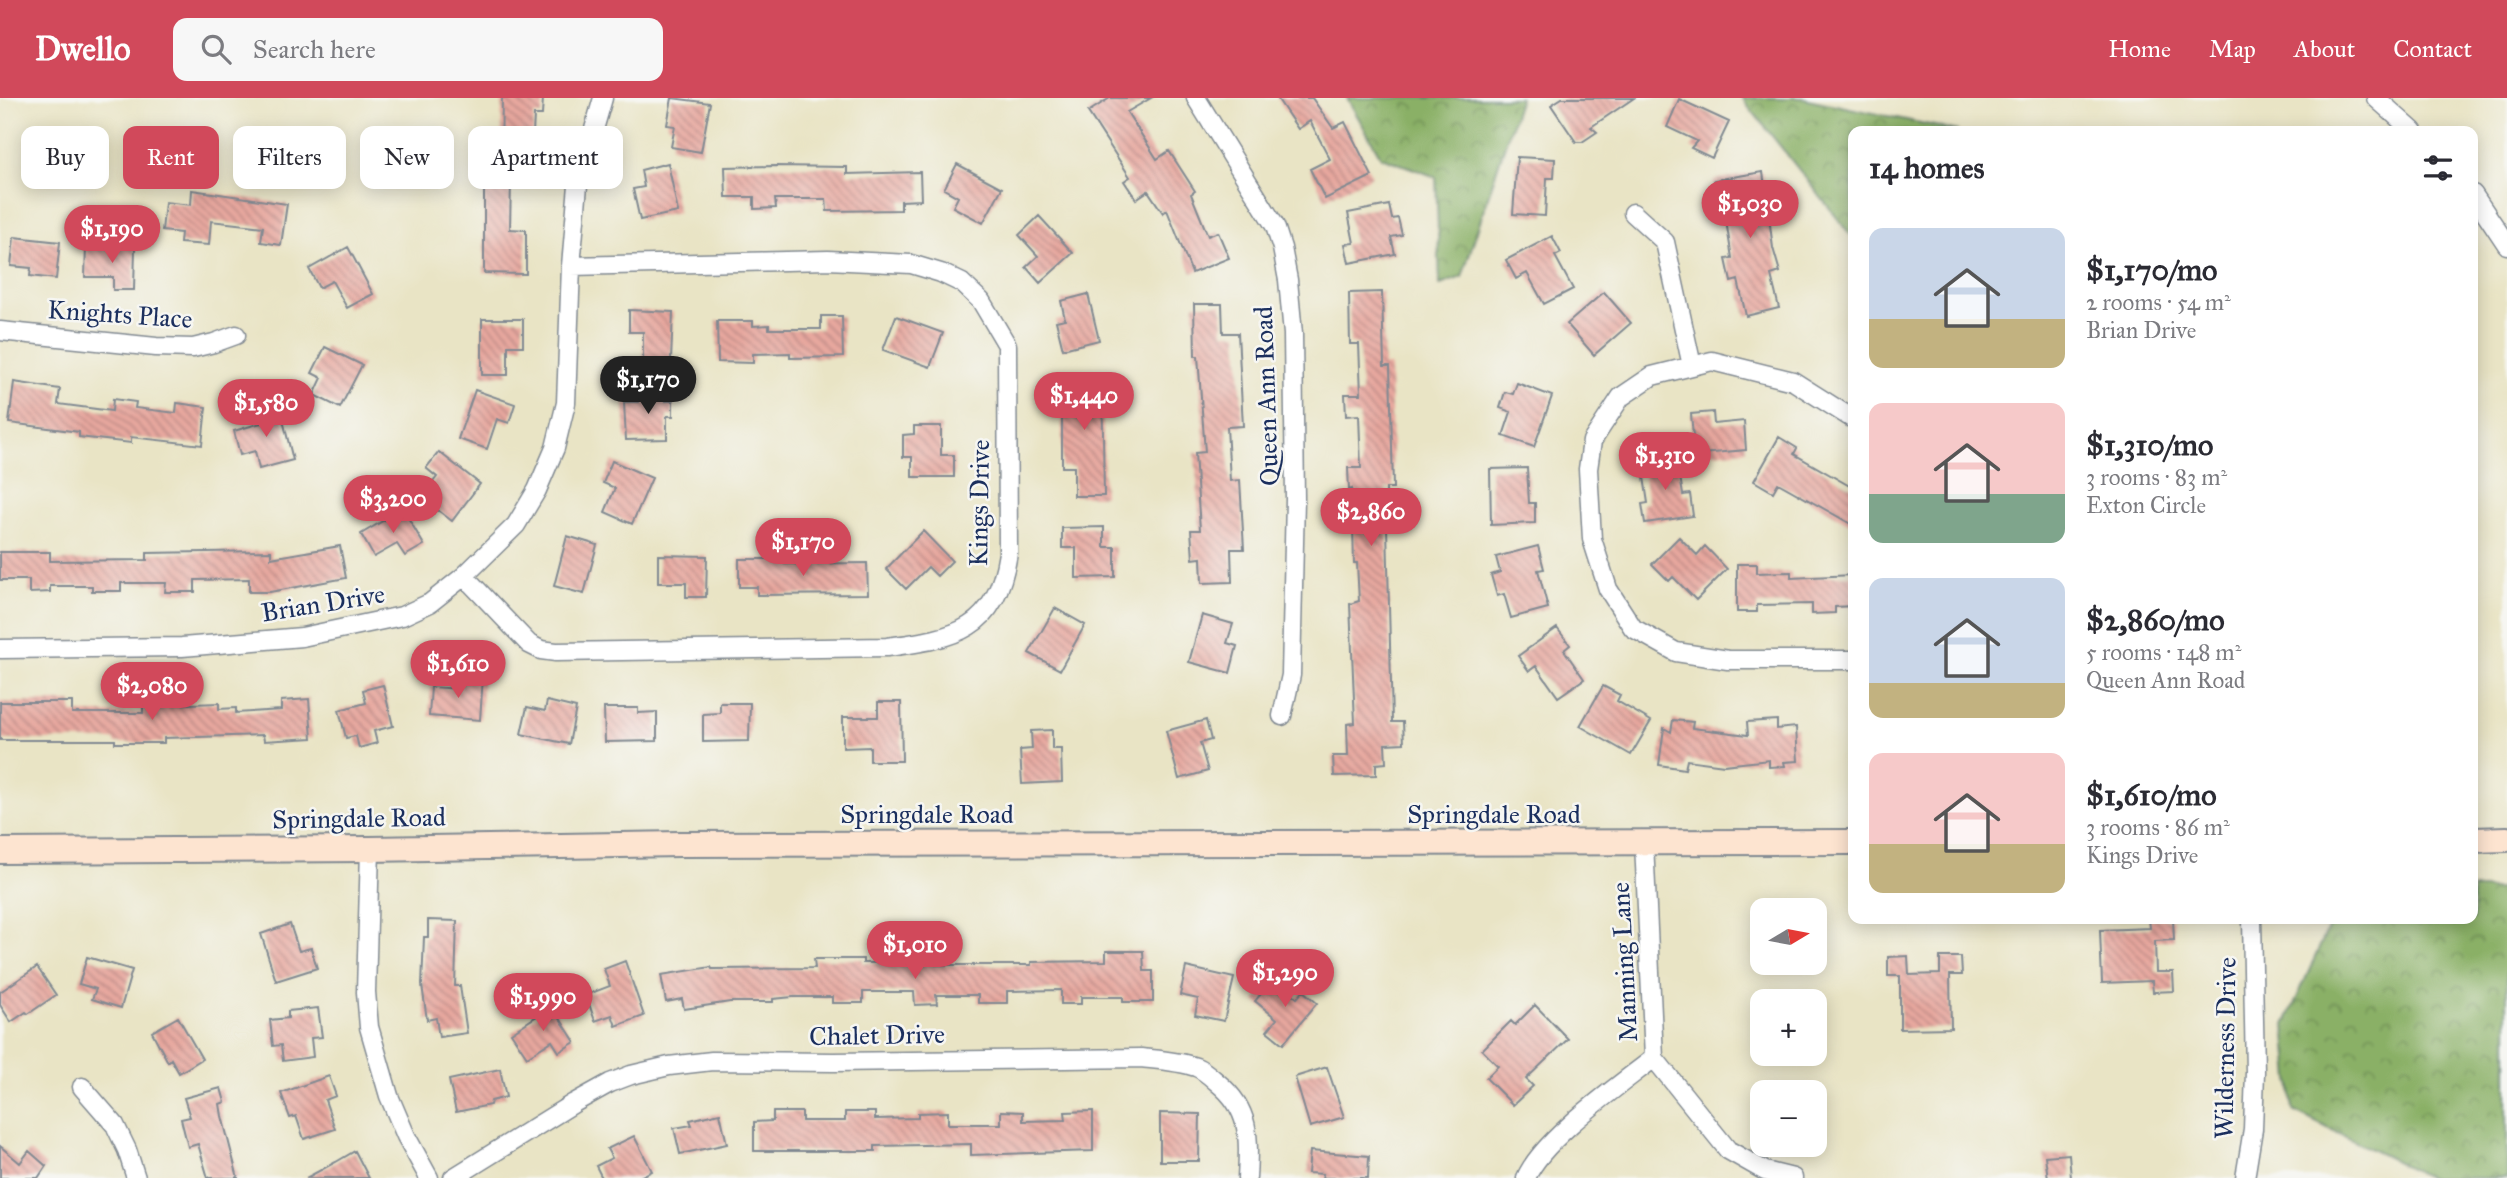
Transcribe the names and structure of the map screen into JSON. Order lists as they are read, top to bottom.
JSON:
{
  "streets": {
    "main road": ["Springdale Road"],
    "street": [
      "Knights Place",
      "Queen Ann Road",
      "Kings Drive",
      "Brian Drive",
      "Manning Lane",
      "Chalet Drive",
      "Wilderness Drive"
    ]
  },
  "crossings": [
    ["Kings Drive", "Brian Drive"],
    ["Springdale Road", "Manning Lane"]
  ],
  "north": "right",
  "page": {
    "header": "Dwello",
    "search": "Search here",
    "nav": [
      "Home",
      "Map",
      "About",
      "Contact"
    ],
    "chip": [
      "Buy",
      "Rent",
      "Filters",
      "New",
      "Apartment"
    ],
    "heading": "14 homes",
    "price": [
      "$1,030",
      "$1,190",
      "$1,170",
      "$1,440",
      "$1,580",
      "$1,310",
      "$3,200",
      "$2,860",
      "$1,170",
      "$1,610",
      "$2,080",
      "$1,010",
      "$1,290",
      "$1,990"
    ],
    "list": [
      {
        "name": "$1,170/mo",
        "note": "2 rooms · 54 m² · Brian Drive"
      },
      {
        "name": "$1,310/mo",
        "note": "3 rooms · 83 m² · Exton Circle"
      },
      {
        "name": "$2,860/mo",
        "note": "5 rooms · 148 m² · Queen Ann Road"
      },
      {
        "name": "$1,610/mo",
        "note": "3 rooms · 86 m² · Kings Drive"
      }
    ],
    "map_buttons": ["+", "−"]
  }
}
